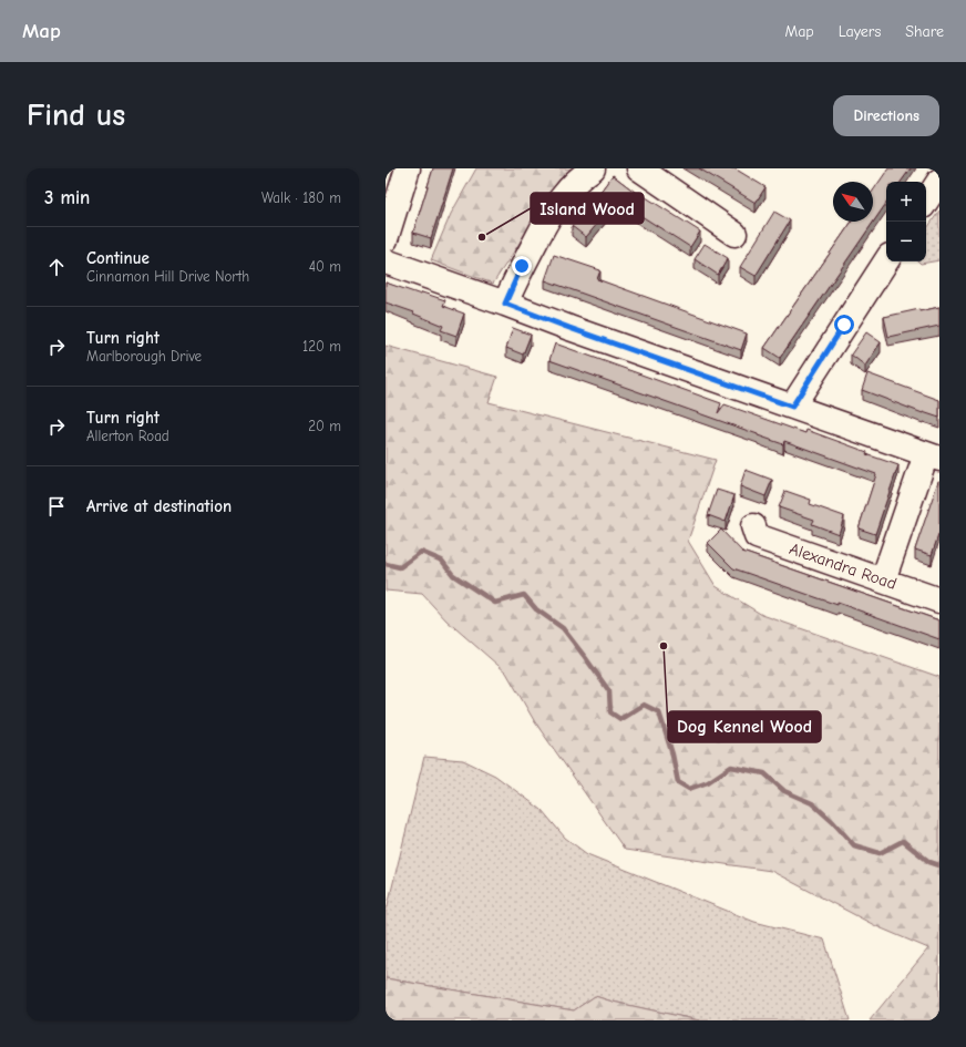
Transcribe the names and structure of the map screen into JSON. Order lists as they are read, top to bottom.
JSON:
{
  "streets": {
    "street": ["Alexandra Road"]
  },
  "places": ["Island Wood", "Dog Kennel Wood"],
  "north": "top left",
  "page": {
    "header": "Map",
    "nav": ["Map", "Layers", "Share"],
    "buttons": "Directions",
    "title": "Find us",
    "heading": ["3 min", "Walk · 180 m"],
    "map_buttons": ["+", "−"],
    "list": [
      ["Continue", "Cinnamon Hill Drive North", "40 m"],
      ["Turn right", "Marlborough Drive", "120 m"],
      ["Turn right", "Allerton Road", "20 m"],
      "Arrive at destination"
    ]
  }
}
